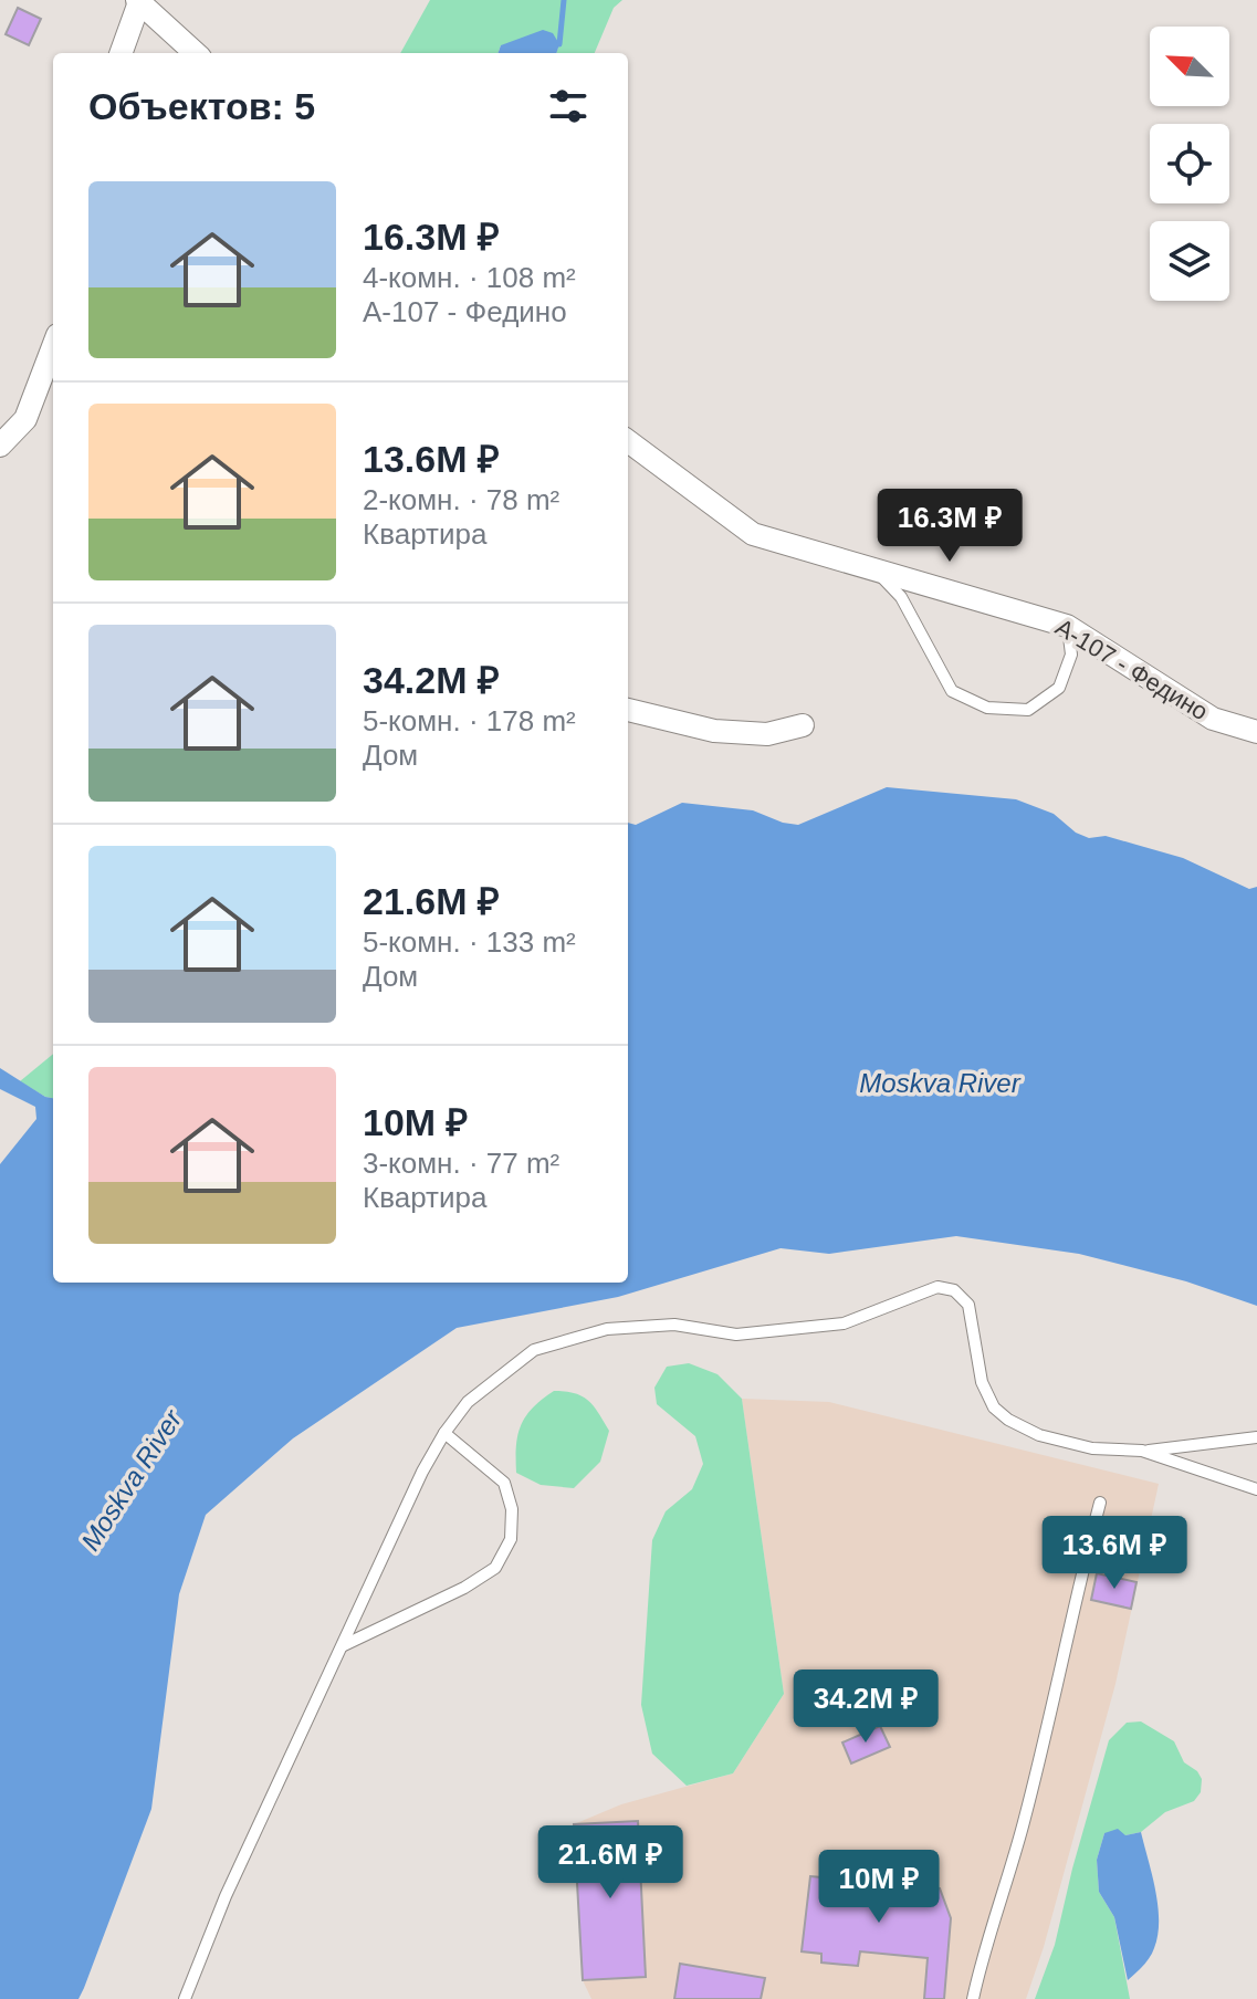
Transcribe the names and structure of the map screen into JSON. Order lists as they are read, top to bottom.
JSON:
{
  "streets": {
    "street": ["А-107 - Федино"]
  },
  "water": ["Moskva River"],
  "north": "top left",
  "page": {
    "heading": "Объектов: 5",
    "list": [
      {
        "name": "16.3M ₽",
        "note": "4-комн. · 108 m² · А-107 - Федино"
      },
      {
        "name": "13.6M ₽",
        "note": "2-комн. · 78 m² · Квартира"
      },
      {
        "name": "34.2M ₽",
        "note": "5-комн. · 178 m² · Дом"
      },
      {
        "name": "21.6M ₽",
        "note": "5-комн. · 133 m² · Дом"
      },
      {
        "name": "10M ₽",
        "note": "3-комн. · 77 m² · Квартира"
      }
    ],
    "price": [
      "16.3M ₽",
      "13.6M ₽",
      "34.2M ₽",
      "21.6M ₽",
      "10M ₽"
    ]
  }
}
